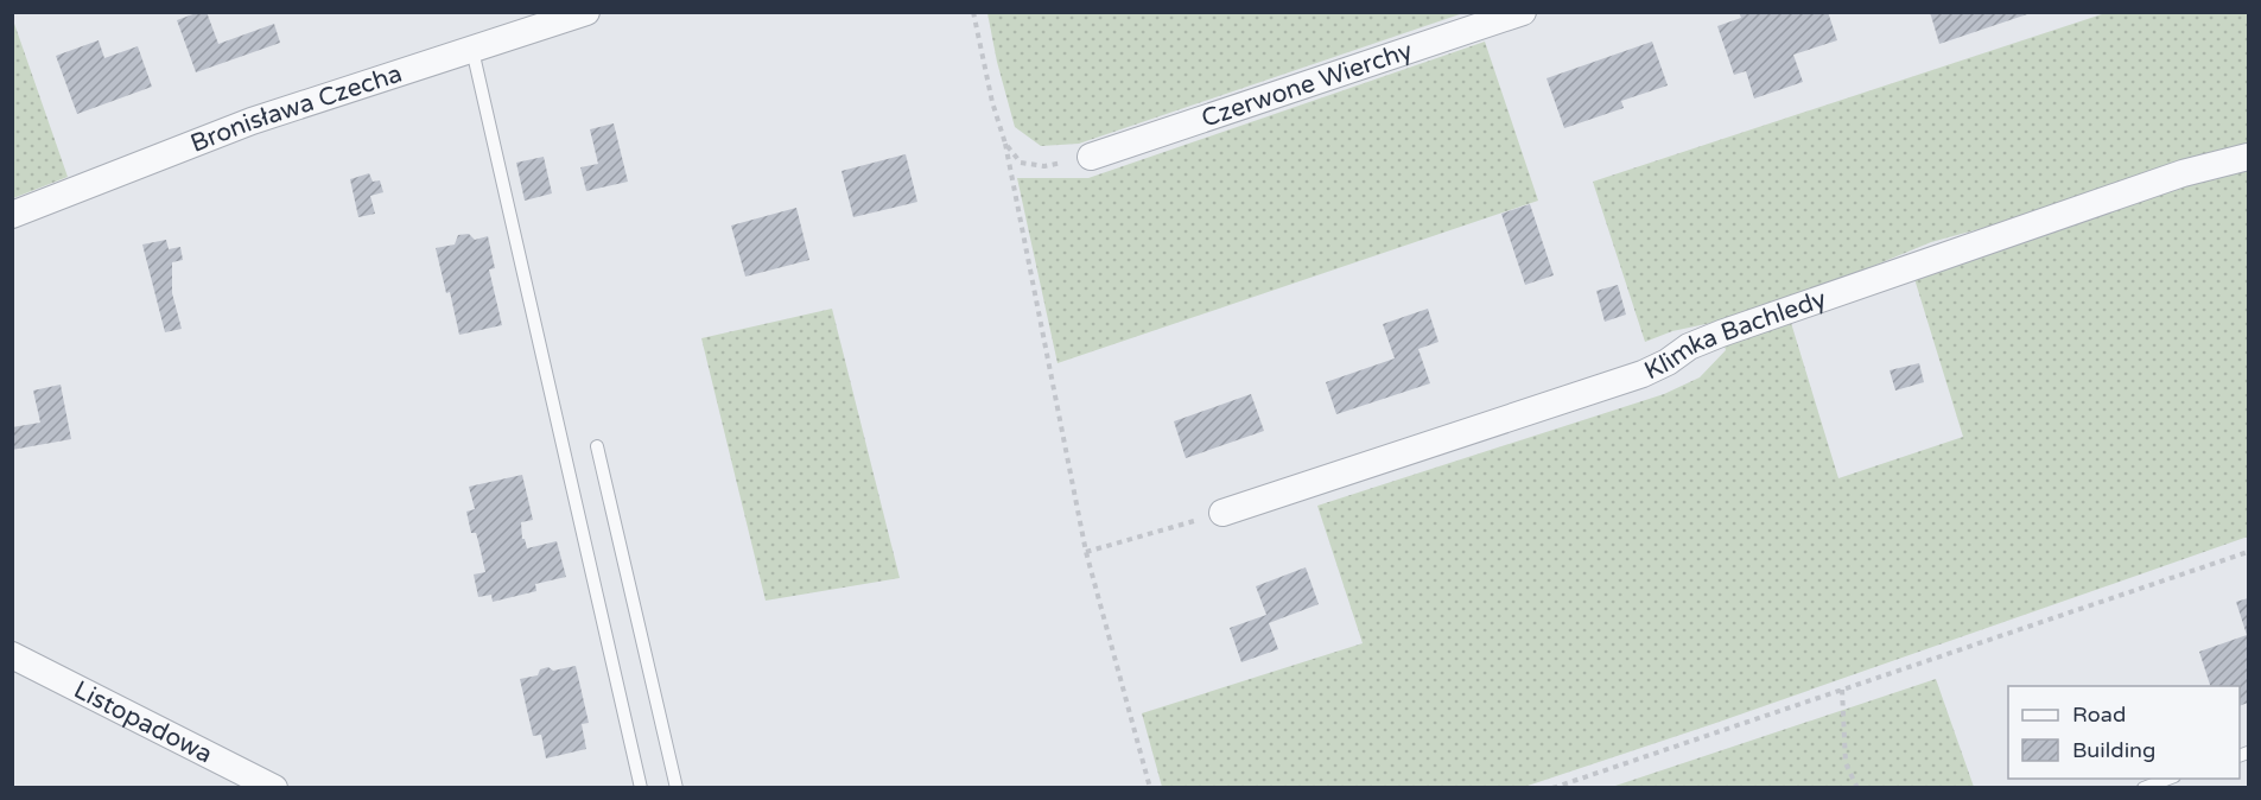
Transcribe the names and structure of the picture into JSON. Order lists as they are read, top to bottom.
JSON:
{
  "streets": {
    "street": [
      "Czerwone Wierchy",
      "Bronisława Czecha",
      "Klimka Bachledy",
      "Listopadowa"
    ]
  },
  "legend": ["Road", "Building"]
}
